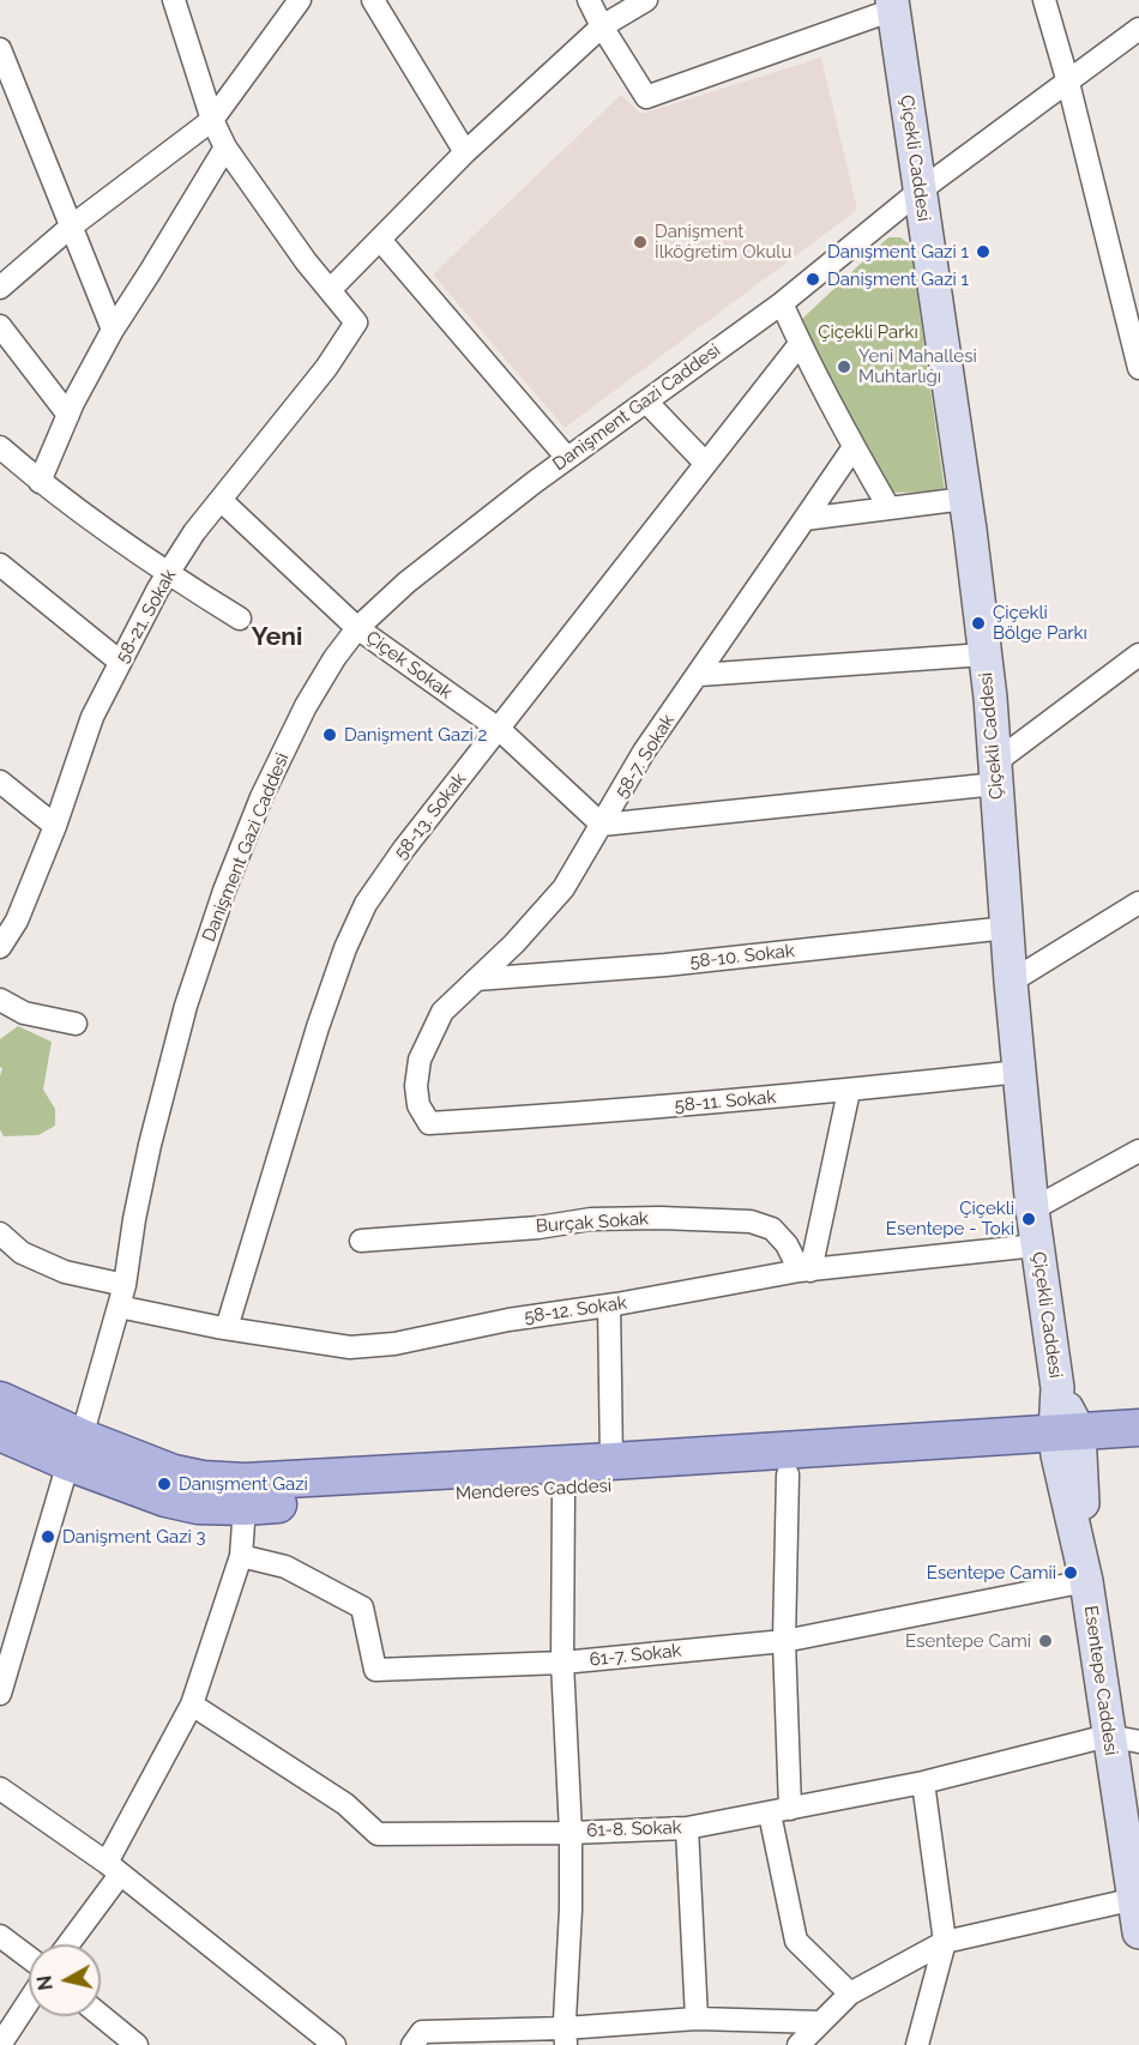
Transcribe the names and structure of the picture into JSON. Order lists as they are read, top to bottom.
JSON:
{
  "streets": {
    "main road": ["Menderes Caddesi"],
    "street": [
      "Çiçekli Caddesi",
      "Danişment Gazi Caddesi",
      "58-21. Sokak",
      "Çiçek Sokak",
      "58-7. Sokak",
      "58-13. Sokak",
      "58-10. Sokak",
      "58-11. Sokak",
      "Burçak Sokak",
      "58-12. Sokak",
      "61-7. Sokak",
      "Esentepe Caddesi",
      "61-8. Sokak"
    ]
  },
  "crossings": [
    ["Çiçekli Caddesi", "Danişment Gazi Caddesi"],
    ["Çiçekli Caddesi", "58-10. Sokak"],
    ["Çiçekli Caddesi", "58-11. Sokak"],
    ["Çiçekli Caddesi", "58-12. Sokak"],
    ["Çiçekli Caddesi", "Esentepe Caddesi"],
    ["Danişment Gazi Caddesi", "Çiçek Sokak"],
    ["Danişment Gazi Caddesi", "58-12. Sokak"],
    ["Danişment Gazi Caddesi", "Menderes Caddesi"],
    ["58-21. Sokak", "Çiçek Sokak"],
    ["Çiçek Sokak", "58-7. Sokak"],
    ["Çiçek Sokak", "58-13. Sokak"],
    ["58-7. Sokak", "58-10. Sokak"],
    ["58-7. Sokak", "58-11. Sokak"],
    ["58-13. Sokak", "58-12. Sokak"],
    ["Burçak Sokak", "58-12. Sokak"],
    ["Menderes Caddesi", "Esentepe Caddesi"],
    ["61-7. Sokak", "Esentepe Caddesi"],
    ["Esentepe Caddesi", "61-8. Sokak"]
  ],
  "districts": ["Yeni"],
  "parks": ["Çiçekli Parkı"],
  "places": [
    "Danişment İlköğretim Okulu",
    "Danışment Gazi 1",
    "Danişment Gazi 1",
    "Yeni Mahallesi Muhtarlığı",
    "Çiçekli Bölge Parkı",
    "Danişment Gazi 2",
    "Çiçekli Esentepe - Toki",
    "Danışment Gazi",
    "Danişment Gazi 3",
    "Esentepe Camii",
    "Esentepe Cami"
  ],
  "north": "left"
}
